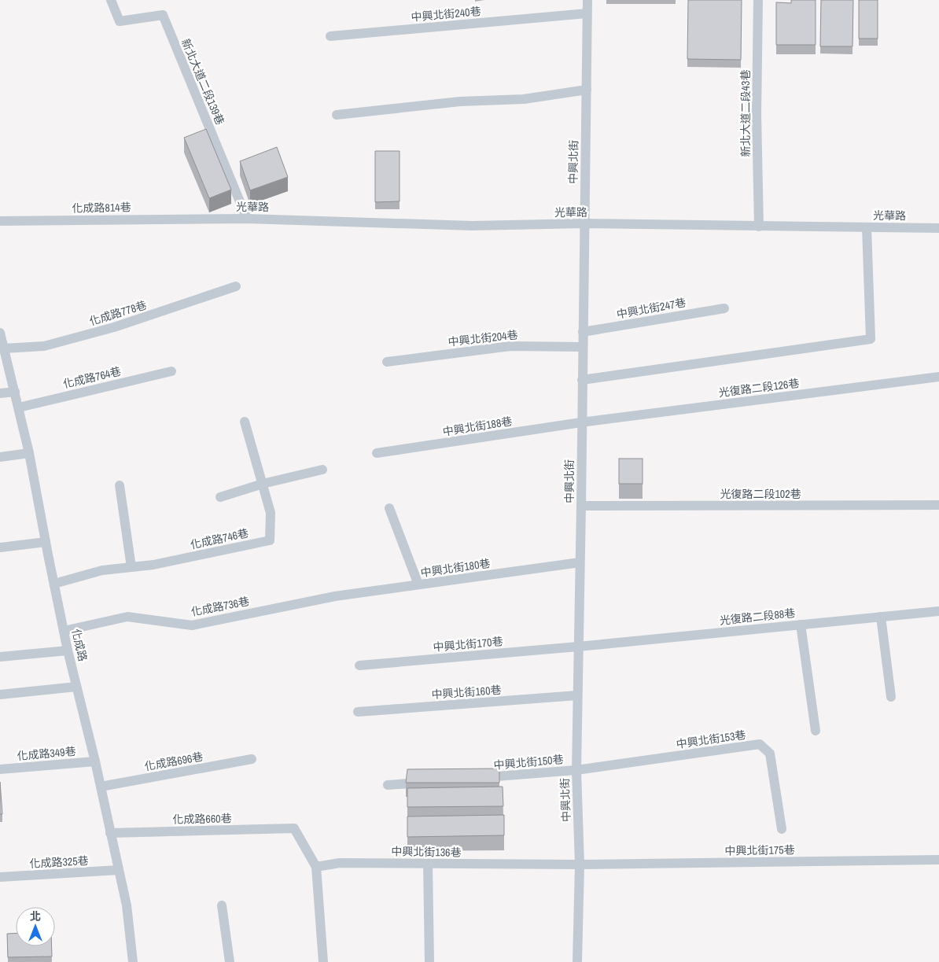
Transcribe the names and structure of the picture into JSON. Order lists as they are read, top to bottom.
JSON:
{
  "streets": {
    "street": [
      "中興北街240巷",
      "新北大道二段139巷",
      "新北大道二段43巷",
      "中興北街",
      "光華路",
      "化成路814巷",
      "中興北街247巷",
      "化成路778巷",
      "中興北街204巷",
      "化成路764巷",
      "光復路二段126巷",
      "中興北街188巷",
      "光復路二段102巷",
      "化成路746巷",
      "中興北街180巷",
      "化成路736巷",
      "光復路二段88巷",
      "中興北街170巷",
      "化成路",
      "中興北街160巷",
      "中興北街153巷",
      "化成路349巷",
      "化成路696巷",
      "中興北街150巷",
      "化成路660巷",
      "中興北街175巷",
      "中興北街136巷",
      "化成路325巷"
    ]
  },
  "crossings": [
    ["中興北街240巷", "中興北街"],
    ["新北大道二段139巷", "光華路"],
    ["新北大道二段43巷", "光華路"],
    ["中興北街", "光華路"],
    ["中興北街", "中興北街247巷"],
    ["中興北街", "中興北街204巷"],
    ["中興北街", "光復路二段126巷"],
    ["中興北街", "中興北街188巷"],
    ["中興北街", "光復路二段102巷"],
    ["中興北街", "中興北街180巷"],
    ["中興北街", "光復路二段88巷"],
    ["中興北街", "中興北街170巷"],
    ["中興北街", "中興北街160巷"],
    ["中興北街", "中興北街153巷"],
    ["中興北街", "中興北街150巷"],
    ["中興北街", "中興北街175巷"],
    ["中興北街", "中興北街136巷"],
    ["光華路", "化成路814巷"],
    ["化成路778巷", "化成路"],
    ["化成路764巷", "化成路"],
    ["光復路二段126巷", "中興北街188巷"],
    ["化成路746巷", "化成路"],
    ["中興北街180巷", "化成路736巷"],
    ["化成路736巷", "化成路"],
    ["光復路二段88巷", "中興北街170巷"],
    ["化成路", "化成路349巷"],
    ["化成路", "化成路696巷"],
    ["化成路", "化成路660巷"],
    ["化成路", "化成路325巷"],
    ["中興北街153巷", "中興北街150巷"],
    ["化成路660巷", "中興北街136巷"],
    ["中興北街175巷", "中興北街136巷"]
  ],
  "north": "top"
}
